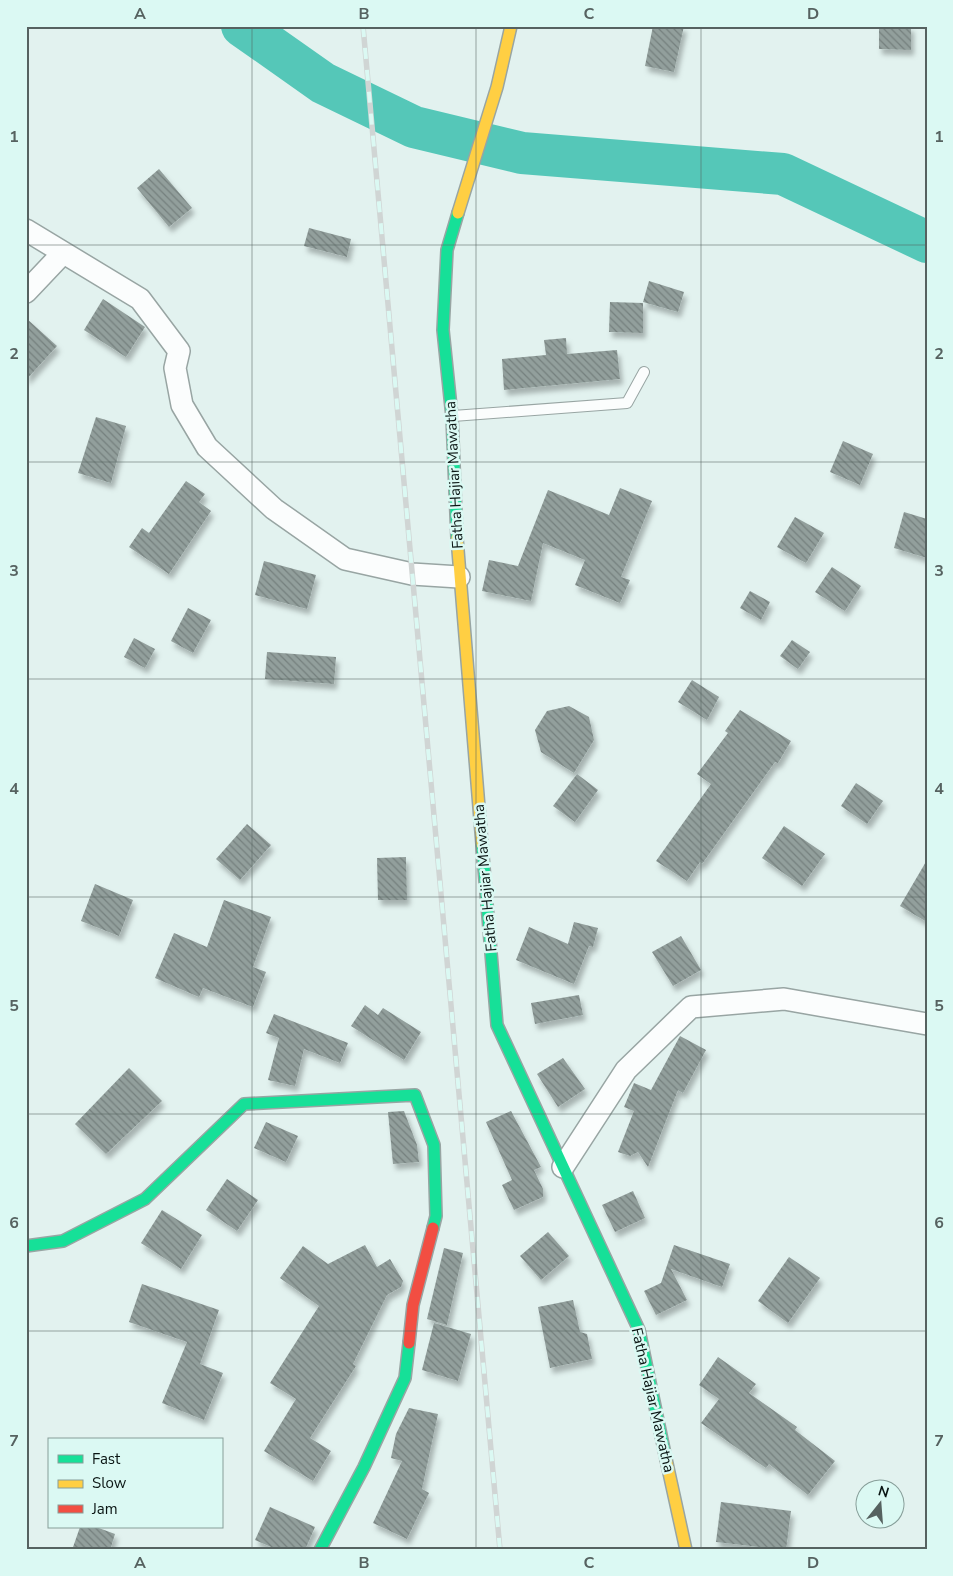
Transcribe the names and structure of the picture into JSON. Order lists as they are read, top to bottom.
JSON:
{
  "streets": {
    "street": ["Fatha Hajiar Mawatha"]
  },
  "legend": ["Fast", "Slow", "Jam"],
  "north": "top",
  "grid": {
    "columns": [
      "A",
      "B",
      "C",
      "D"
    ],
    "rows": [
      "1",
      "2",
      "3",
      "4",
      "5",
      "6",
      "7"
    ]
  }
}
